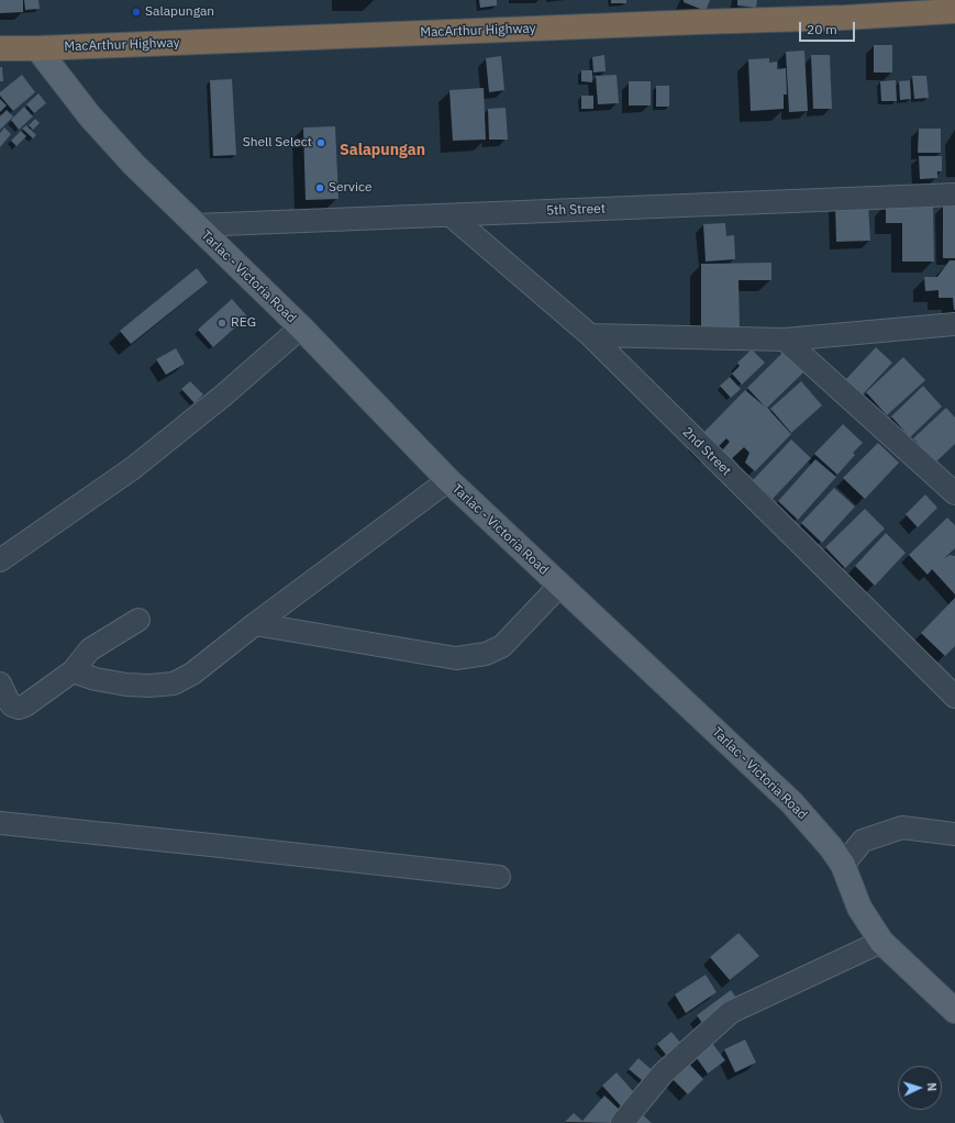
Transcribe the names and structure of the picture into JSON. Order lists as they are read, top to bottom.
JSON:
{
  "streets": {
    "highway": ["MacArthur Highway"],
    "main road": ["Tarlac - Victoria Road"],
    "street": ["5th Street", "2nd Street"]
  },
  "crossings": [
    ["MacArthur Highway", "Tarlac - Victoria Road"],
    ["5th Street", "Tarlac - Victoria Road"],
    ["5th Street", "2nd Street"]
  ],
  "districts": ["Salapungan"],
  "places": [
    "Salapungan",
    "Shell Select",
    "Service",
    "REG"
  ],
  "scale_bar": "20 m",
  "north": "right"
}
